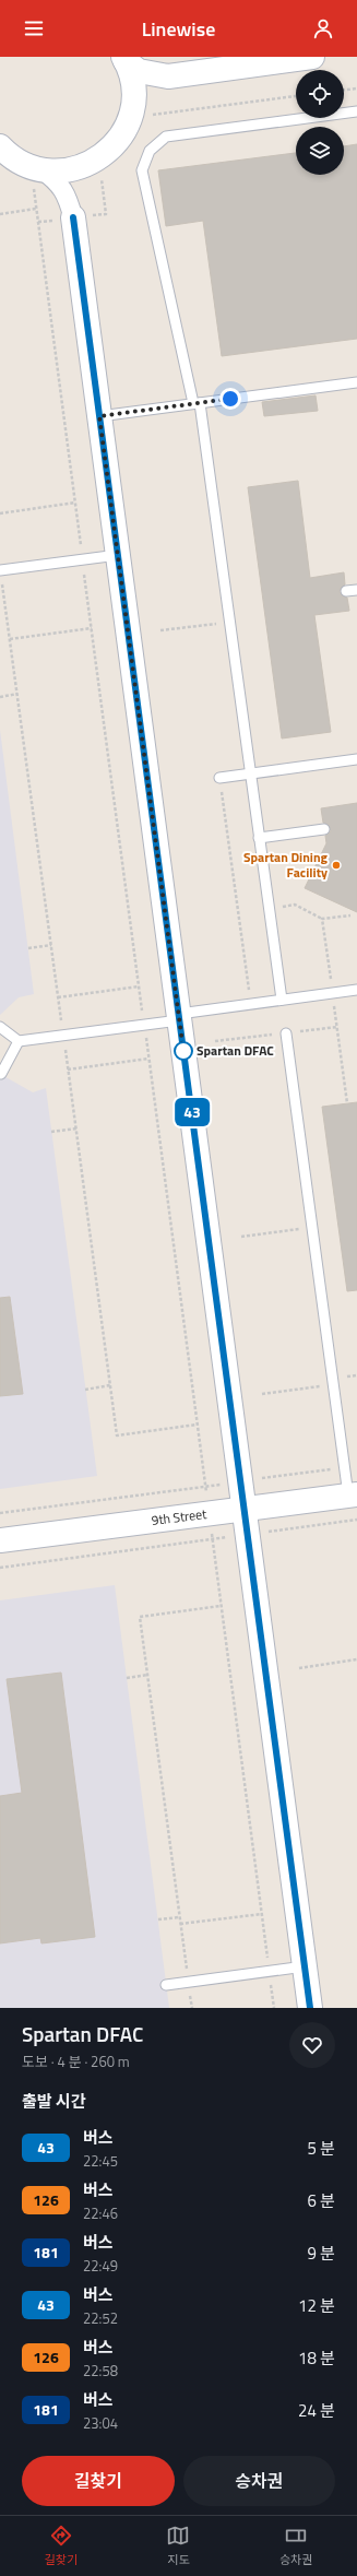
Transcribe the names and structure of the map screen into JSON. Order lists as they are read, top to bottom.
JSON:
{
  "streets": {
    "main road": ["9th Street"]
  },
  "places": ["Spartan Dining Facility", "Spartan DFAC"],
  "lines": ["bus line 43"],
  "page": {
    "header": "Linewise",
    "on_map": "43",
    "heading": [
      ["Spartan DFAC", "도보 · 4 분 · 260 m"],
      "출발 시간"
    ],
    "list": [
      {
        "mark": "43",
        "name": "버스",
        "note": "22:45",
        "value": "5 분"
      },
      {
        "mark": "126",
        "name": "버스",
        "note": "22:46",
        "value": "6 분"
      },
      {
        "mark": "181",
        "name": "버스",
        "note": "22:49",
        "value": "9 분"
      },
      {
        "mark": "43",
        "name": "버스",
        "note": "22:52",
        "value": "12 분"
      },
      {
        "mark": "126",
        "name": "버스",
        "note": "22:58",
        "value": "18 분"
      },
      {
        "mark": "181",
        "name": "버스",
        "note": "23:04",
        "value": "24 분"
      }
    ],
    "buttons": ["길찾기", "승차권"],
    "tabs": ["길찾기", "지도", "승차권"]
  }
}
